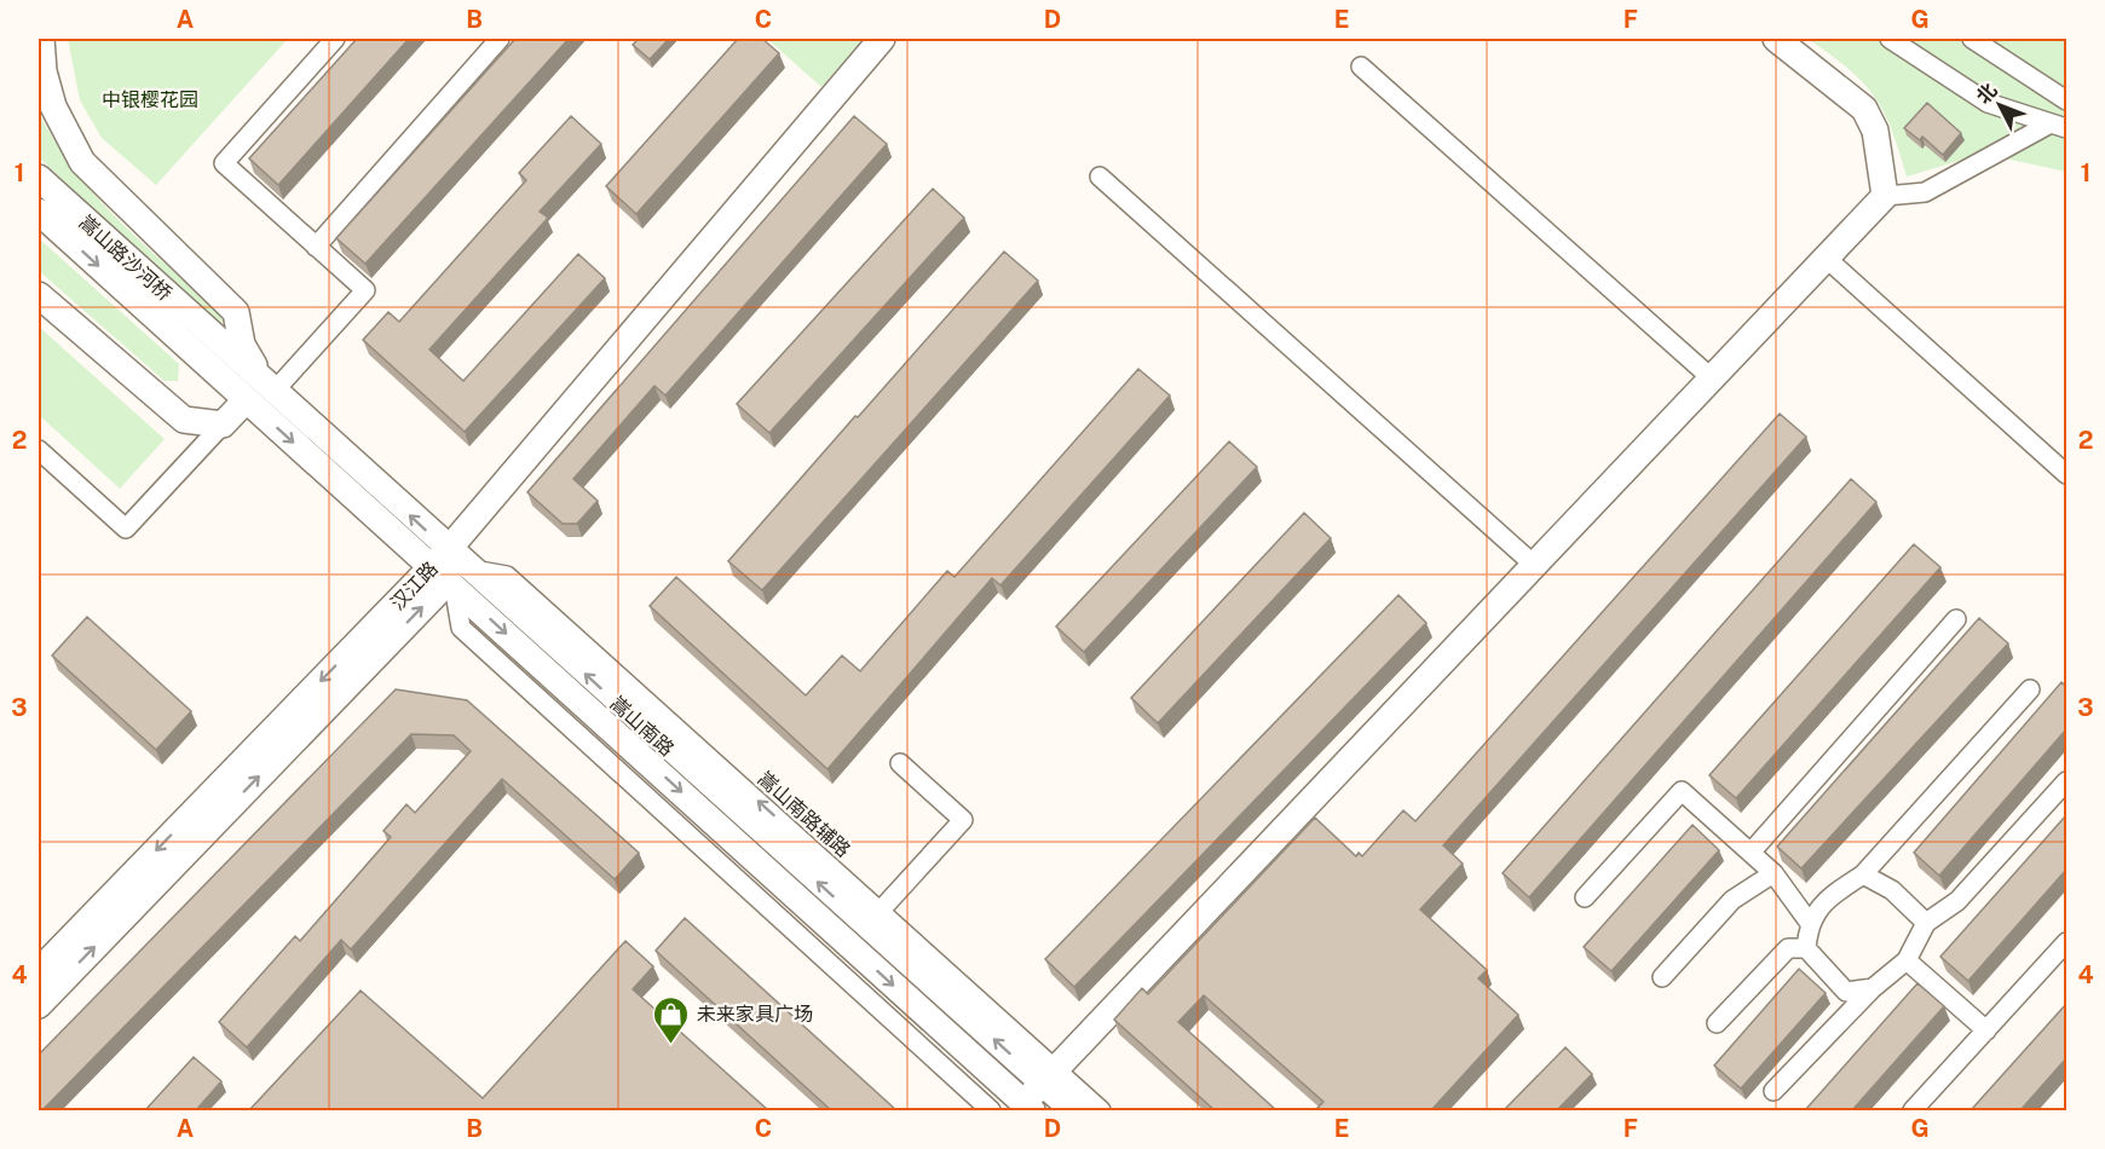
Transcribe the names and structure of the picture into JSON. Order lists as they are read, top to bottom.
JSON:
{
  "streets": {
    "street": ["嵩山路沙河桥", "汉江路", "嵩山南路"]
  },
  "crossings": [
    ["嵩山路沙河桥", "嵩山南路"],
    ["汉江路", "嵩山南路"]
  ],
  "parks": ["中银樱花园"],
  "places": {
    "shop": ["未来家具广场"]
  },
  "north": "top left",
  "grid": {
    "columns": [
      "A",
      "B",
      "C",
      "D",
      "E",
      "F",
      "G"
    ],
    "rows": [
      "1",
      "2",
      "3",
      "4"
    ]
  }
}
